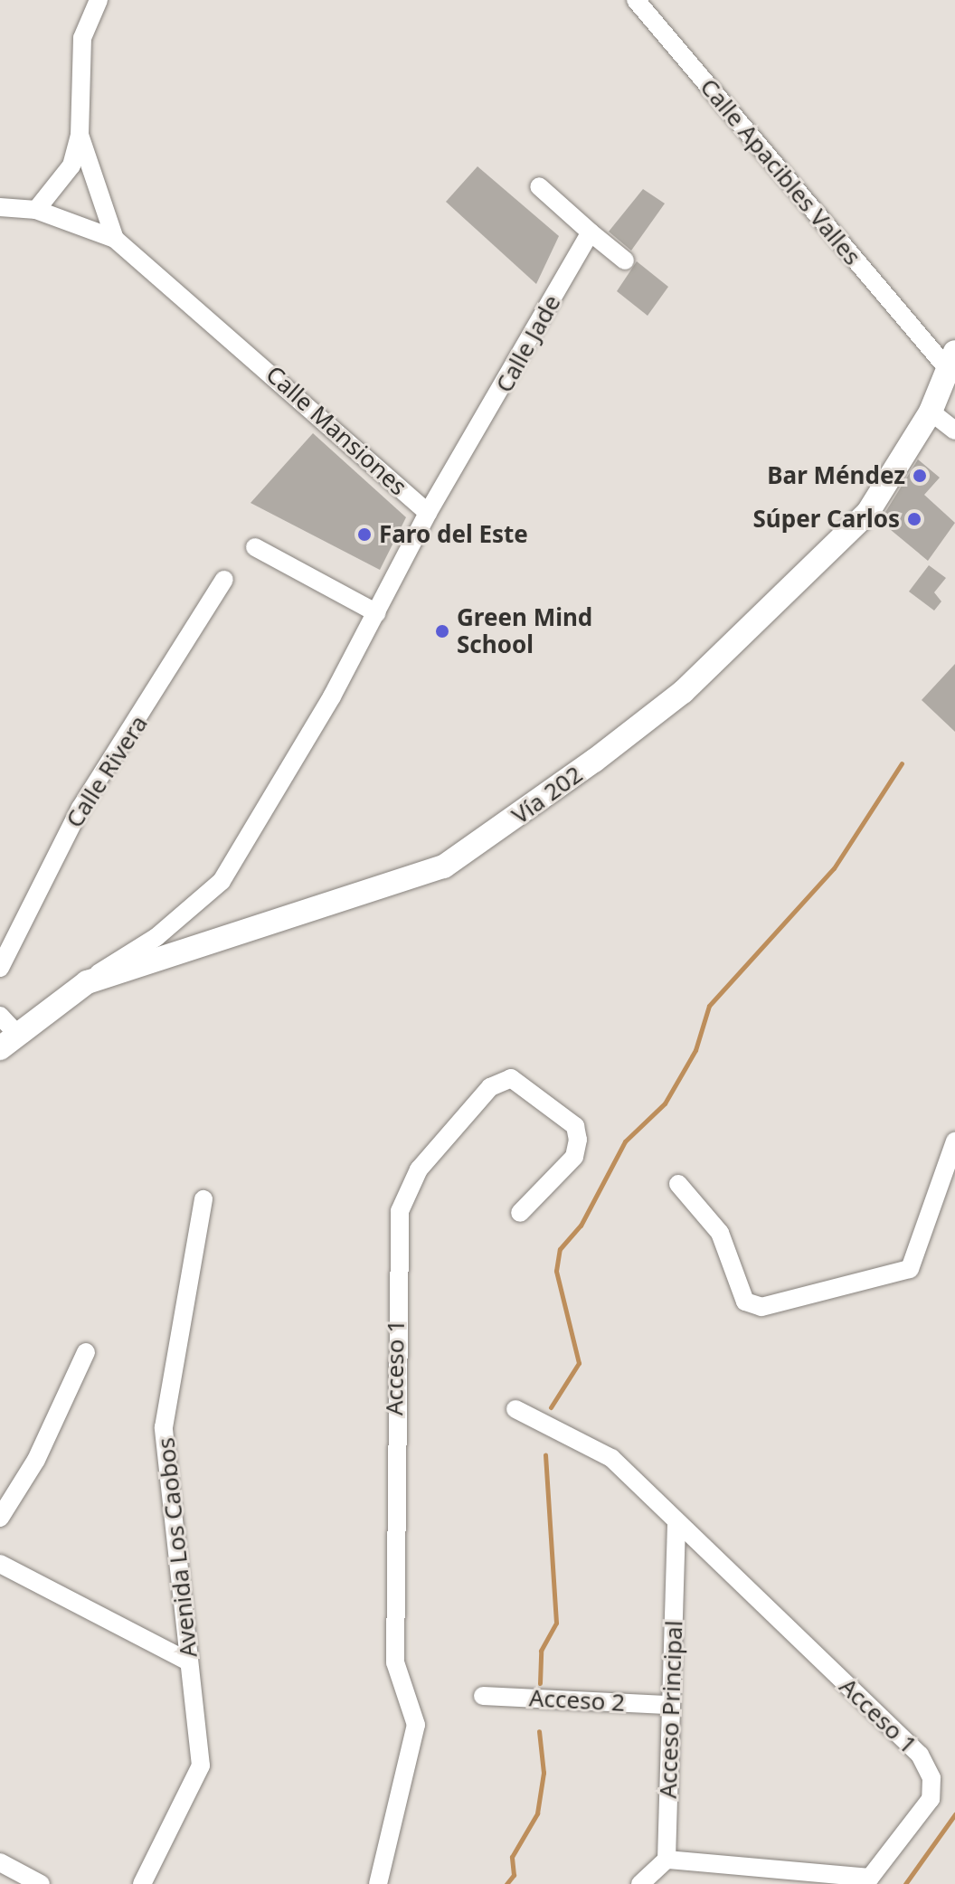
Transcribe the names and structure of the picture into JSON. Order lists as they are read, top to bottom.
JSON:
{
  "streets": {
    "main road": ["Vía 202"],
    "street": [
      "Calle Apacibles Valles",
      "Calle Jade",
      "Calle Mansiones",
      "Calle Rivera",
      "Acceso 1",
      "Avenida Los Caobos",
      "Acceso 2",
      "Acceso Principal"
    ]
  },
  "crossings": [
    ["Calle Apacibles Valles", "Vía 202"],
    ["Calle Jade", "Calle Mansiones"],
    ["Calle Mansiones", "Vía 202"],
    ["Acceso 1", "Acceso Principal"],
    ["Acceso 2", "Acceso Principal"]
  ],
  "places": [
    "Bar Méndez",
    "Súper Carlos",
    "Faro del Este",
    "Green Mind School"
  ]
}
